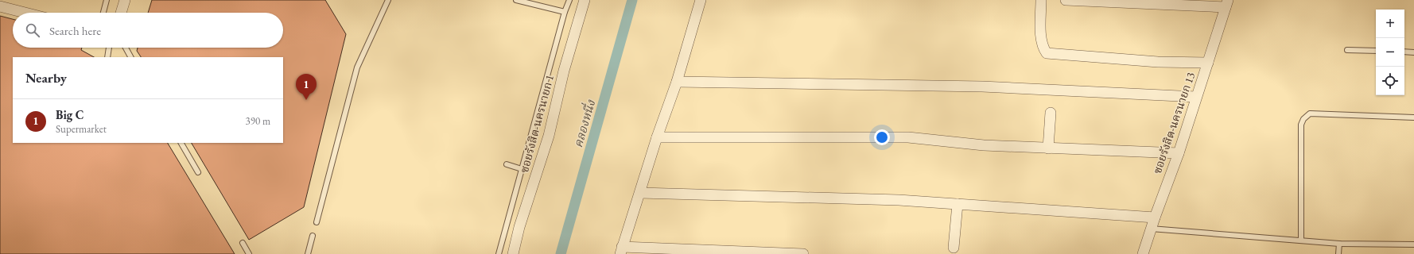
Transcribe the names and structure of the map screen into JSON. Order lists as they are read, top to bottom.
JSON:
{
  "streets": {
    "street": ["ซอยรังสิต-นครนายก 13", "ซอยรังสิต-นครนายก 1"]
  },
  "water": ["คลองหนึ่ง"],
  "page": {
    "map_buttons": ["+", "−"],
    "search": "Search here",
    "heading": "Nearby",
    "pins": "1",
    "list": [
      {
        "mark": "1",
        "name": "Big C",
        "note": "Supermarket",
        "value": "390 m"
      }
    ]
  }
}
